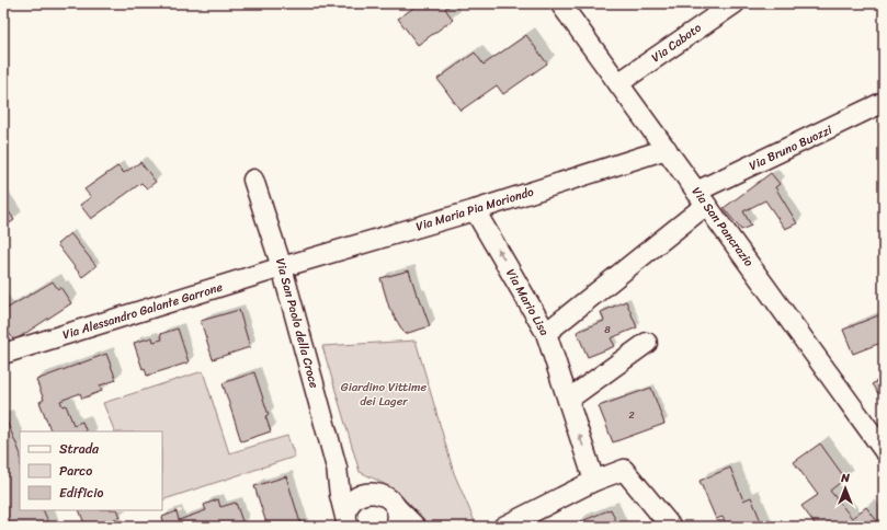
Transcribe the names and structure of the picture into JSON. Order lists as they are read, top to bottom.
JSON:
{
  "streets": {
    "street": [
      "Via Caboto",
      "Via Bruno Buozzi",
      "Via Maria Pia Moriondo",
      "Via San Pancrazio",
      "Via Mario Lisa",
      "Via Alessandro Galante Garrone",
      "Via San Paolo della Croce"
    ]
  },
  "crossings": [
    ["Via Caboto", "Via San Pancrazio"],
    ["Via Bruno Buozzi", "Via San Pancrazio"],
    ["Via Bruno Buozzi", "Via Mario Lisa"],
    ["Via Maria Pia Moriondo", "Via San Pancrazio"],
    ["Via Maria Pia Moriondo", "Via Mario Lisa"],
    ["Via Maria Pia Moriondo", "Via Alessandro Galante Garrone"],
    ["Via Maria Pia Moriondo", "Via San Paolo della Croce"],
    ["Via Alessandro Galante Garrone", "Via San Paolo della Croce"]
  ],
  "one_way": ["Via Mario Lisa"],
  "parks": ["Giardino Vittime dei Lager"],
  "house_numbers": ["8", "2"],
  "legend": ["Strada", "Parco", "Edificio"],
  "north": "top"
}
